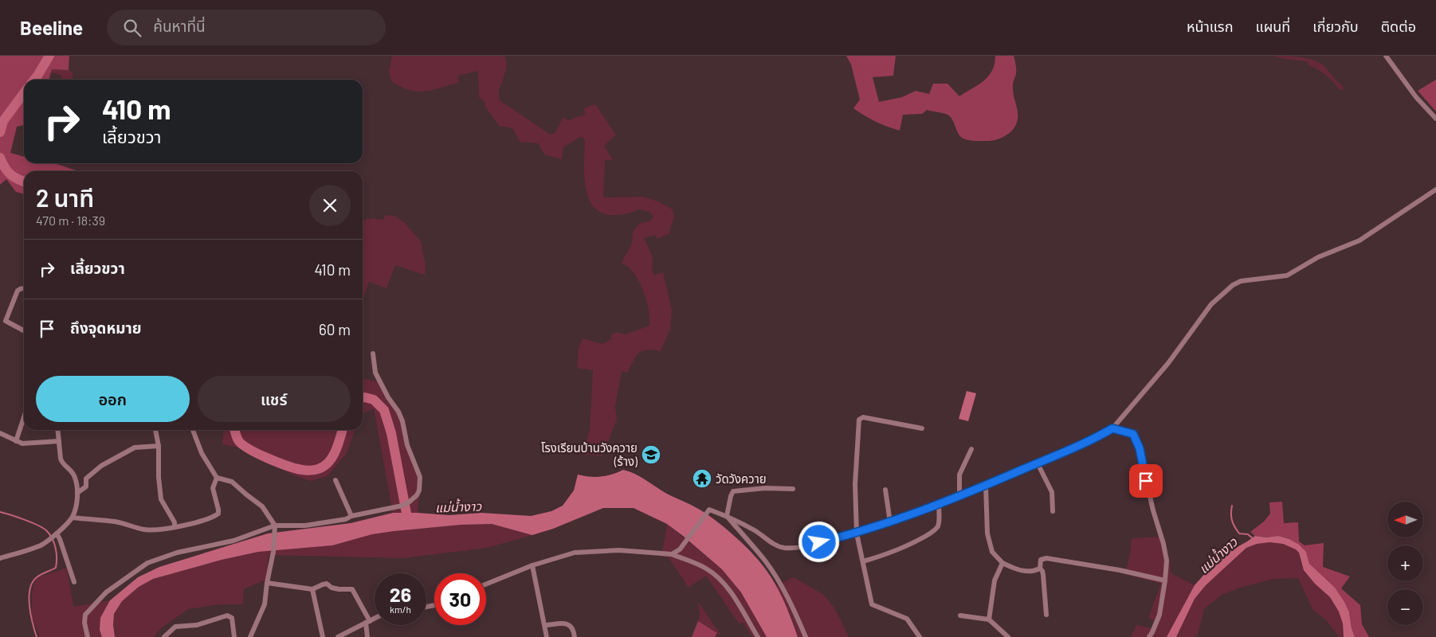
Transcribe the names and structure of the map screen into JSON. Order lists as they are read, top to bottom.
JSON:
{
  "water": ["แม่น้ำงาว"],
  "places": {
    "school or university": ["โรงเรียนบ้านวังควาย (ร้าง)"],
    "temple": ["วัดวังควาย"]
  },
  "north": "left",
  "page": {
    "header": "Beeline",
    "search": "ค้นหาที่นี่",
    "nav": [
      "หน้าแรก",
      "แผนที่",
      "เกี่ยวกับ",
      "ติดต่อ"
    ],
    "turn": ["410 m", "เลี้ยวขวา"],
    "heading": ["2 นาที", "470 m · 18:39"],
    "list": [
      {
        "name": "เลี้ยวขวา",
        "value": "410 m"
      },
      {
        "name": "ถึงจุดหมาย",
        "value": "60 m"
      }
    ],
    "buttons": ["ออก", "แชร์"],
    "map_buttons": ["+", "−"],
    "speed": "26 km/h",
    "limit": "30"
  }
}
